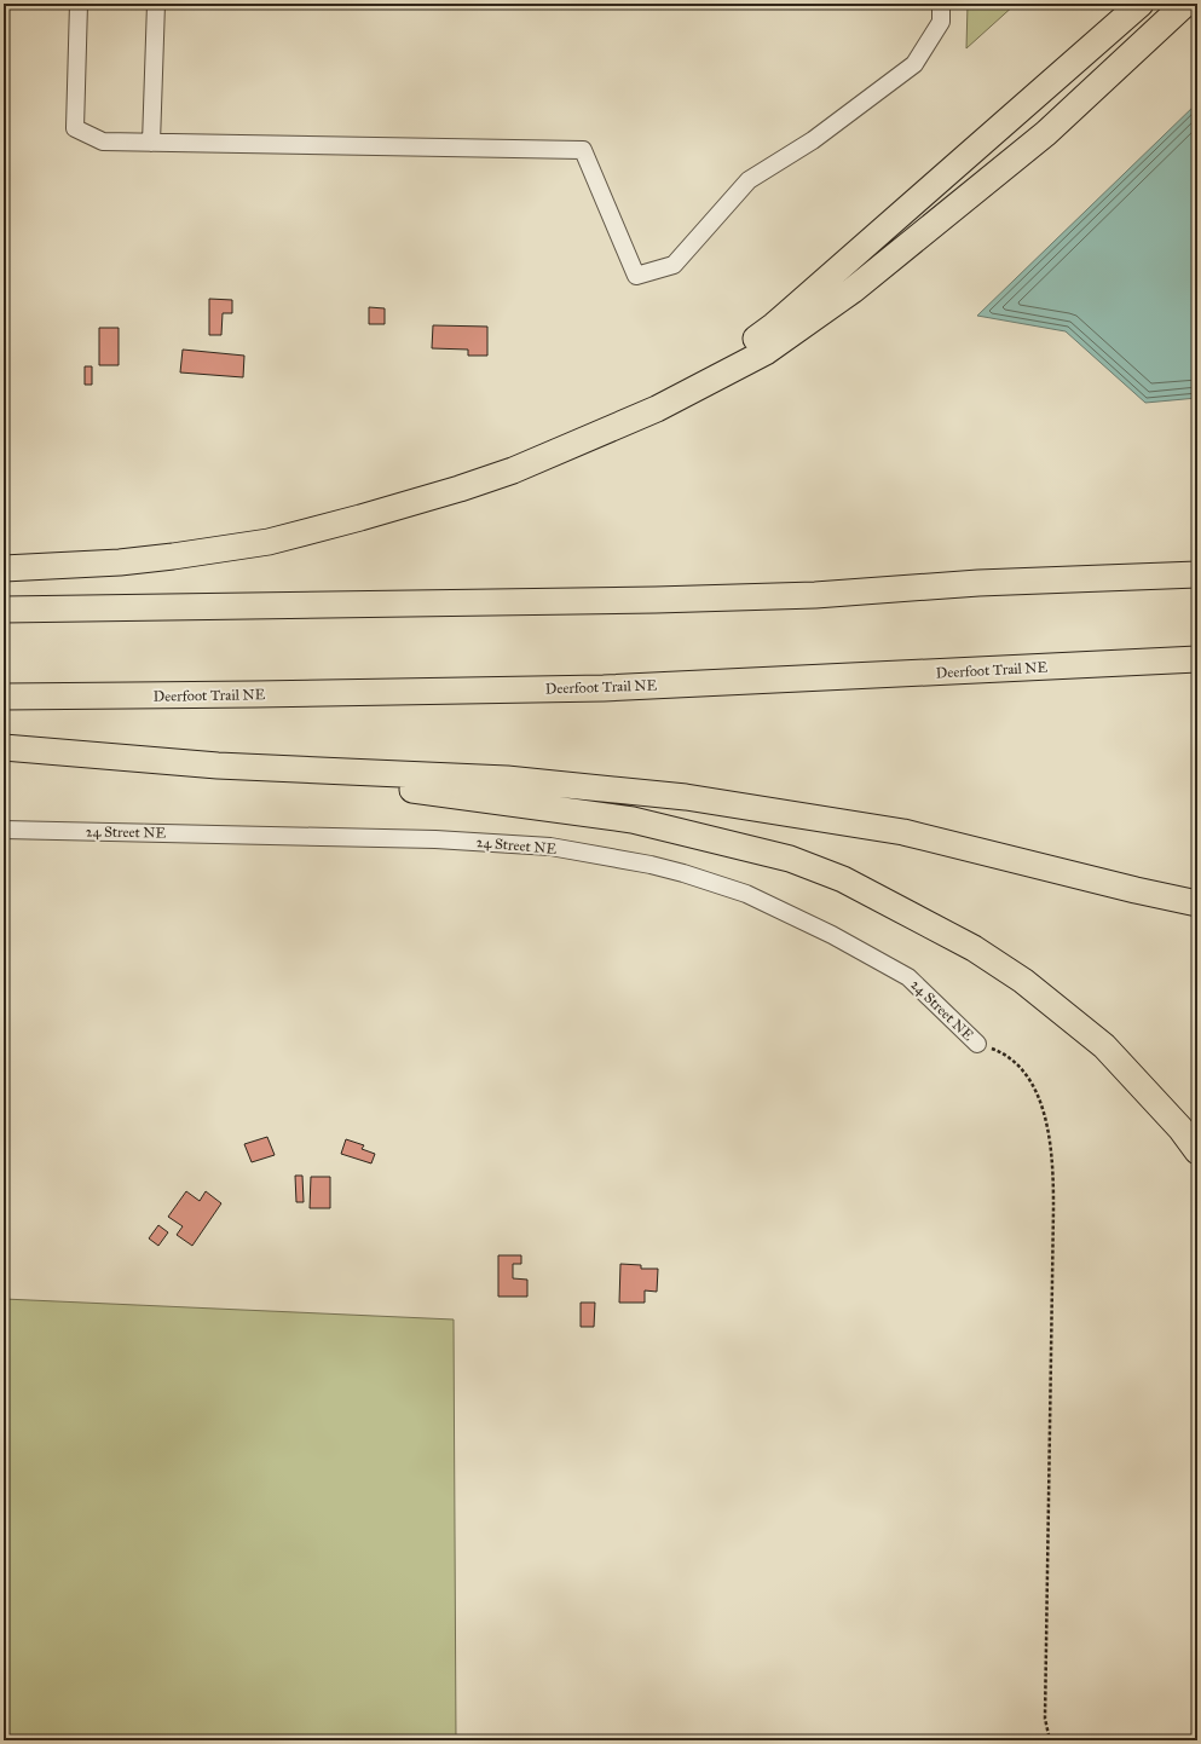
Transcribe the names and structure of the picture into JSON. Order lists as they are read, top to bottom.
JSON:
{
  "streets": {
    "highway": ["Deerfoot Trail NE"],
    "street": ["24 Street NE"]
  }
}
